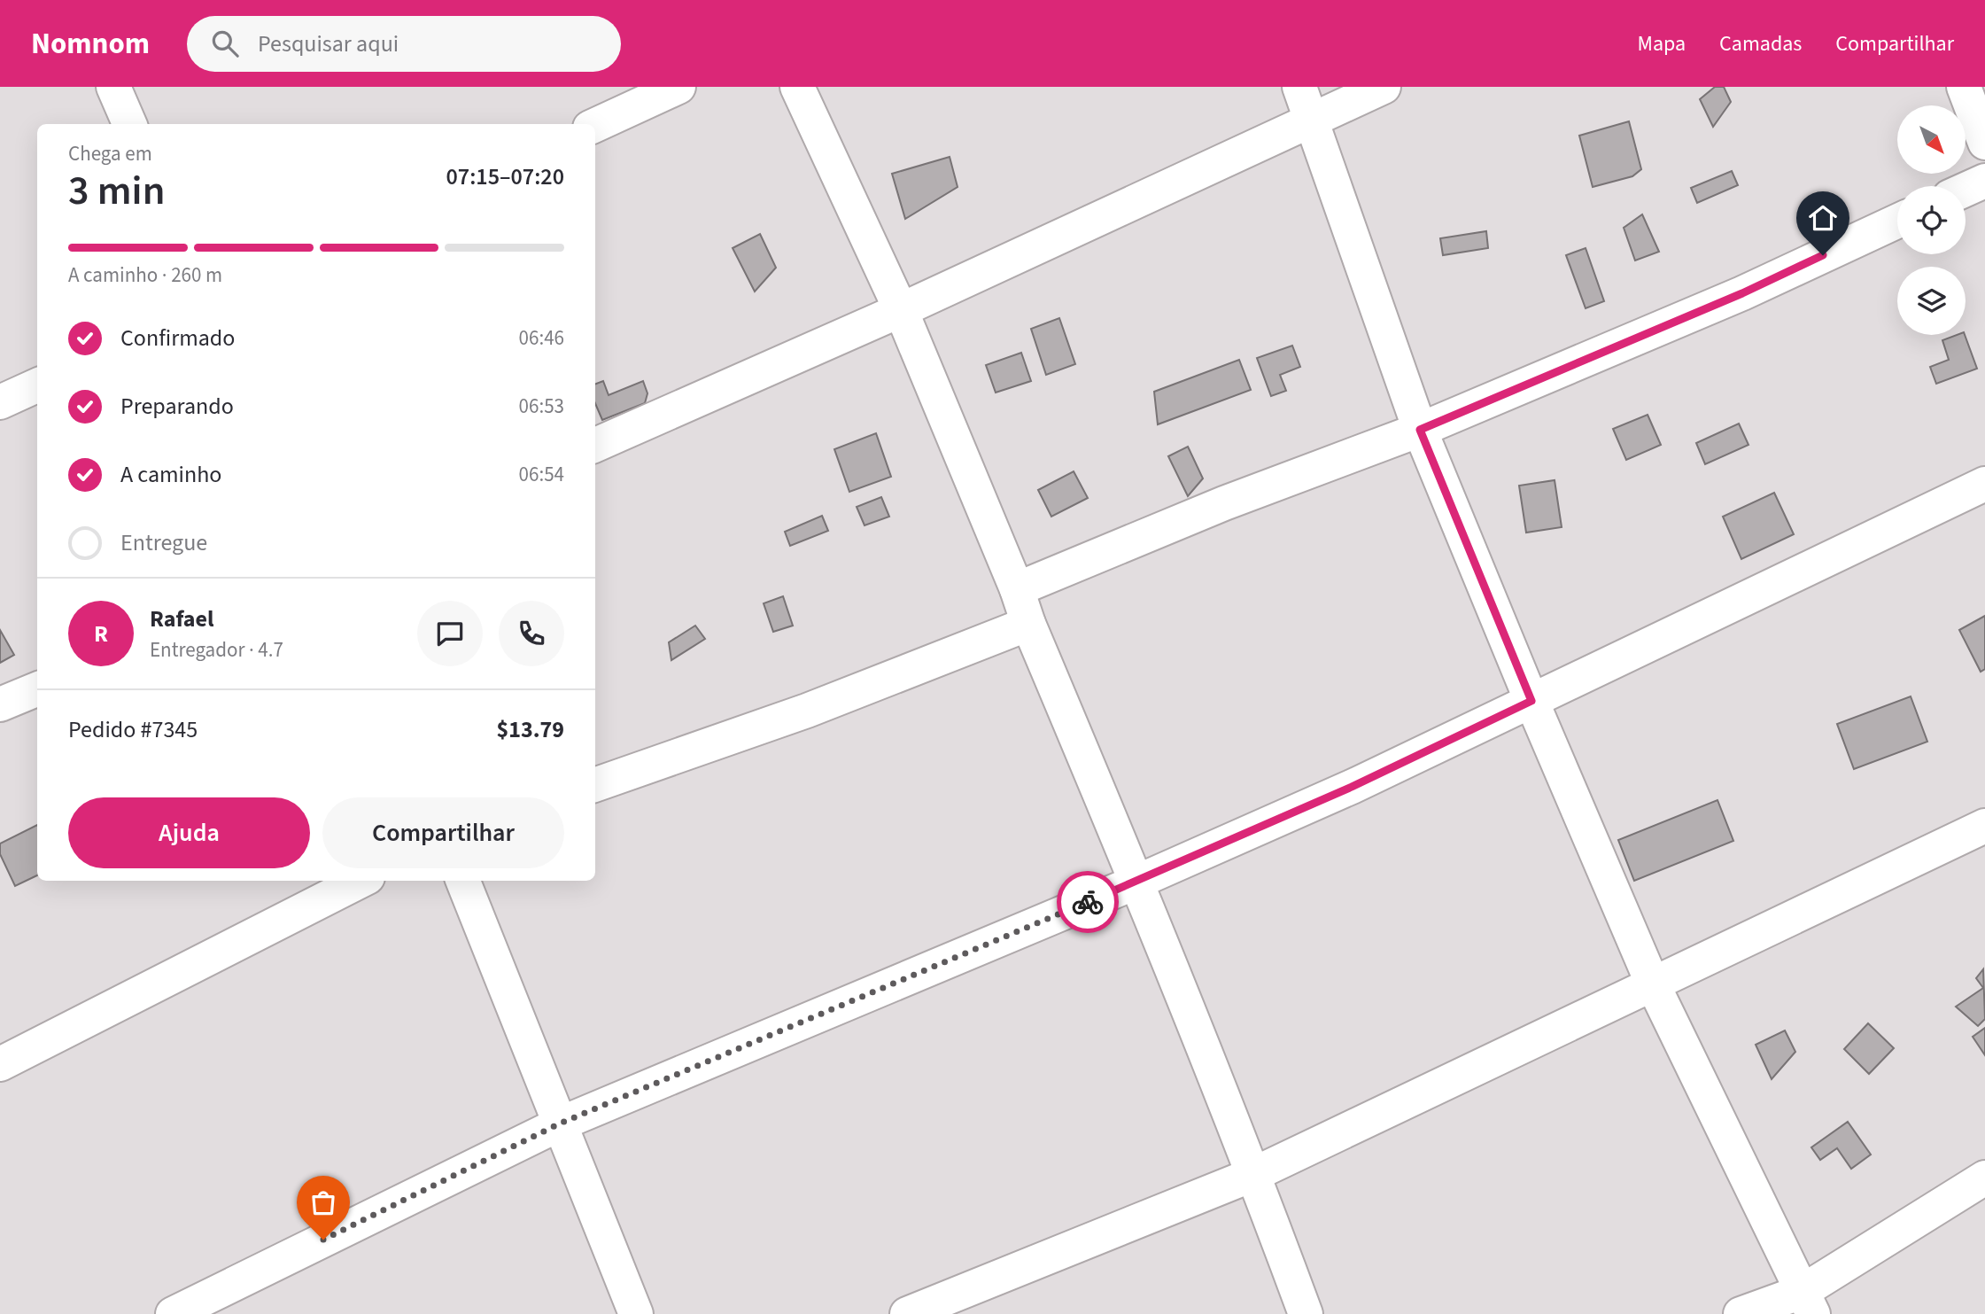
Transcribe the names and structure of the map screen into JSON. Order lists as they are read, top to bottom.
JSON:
{
  "north": "bottom right",
  "page": {
    "header": "Nomnom",
    "search": "Pesquisar aqui",
    "nav": ["Mapa", "Camadas", "Compartilhar"],
    "heading": ["3 min", "Chega em", "07:15–07:20"],
    "panel": [
      "Rafael",
      "Entregador · 4.7",
      "Pedido #7345",
      "$13.79"
    ],
    "bar": "A caminho · 260 m",
    "list": [
      ["Confirmado", "06:46"],
      ["Preparando", "06:53"],
      ["A caminho", "06:54"],
      "Entregue"
    ],
    "round": "R",
    "buttons": ["Ajuda", "Compartilhar"]
  }
}
